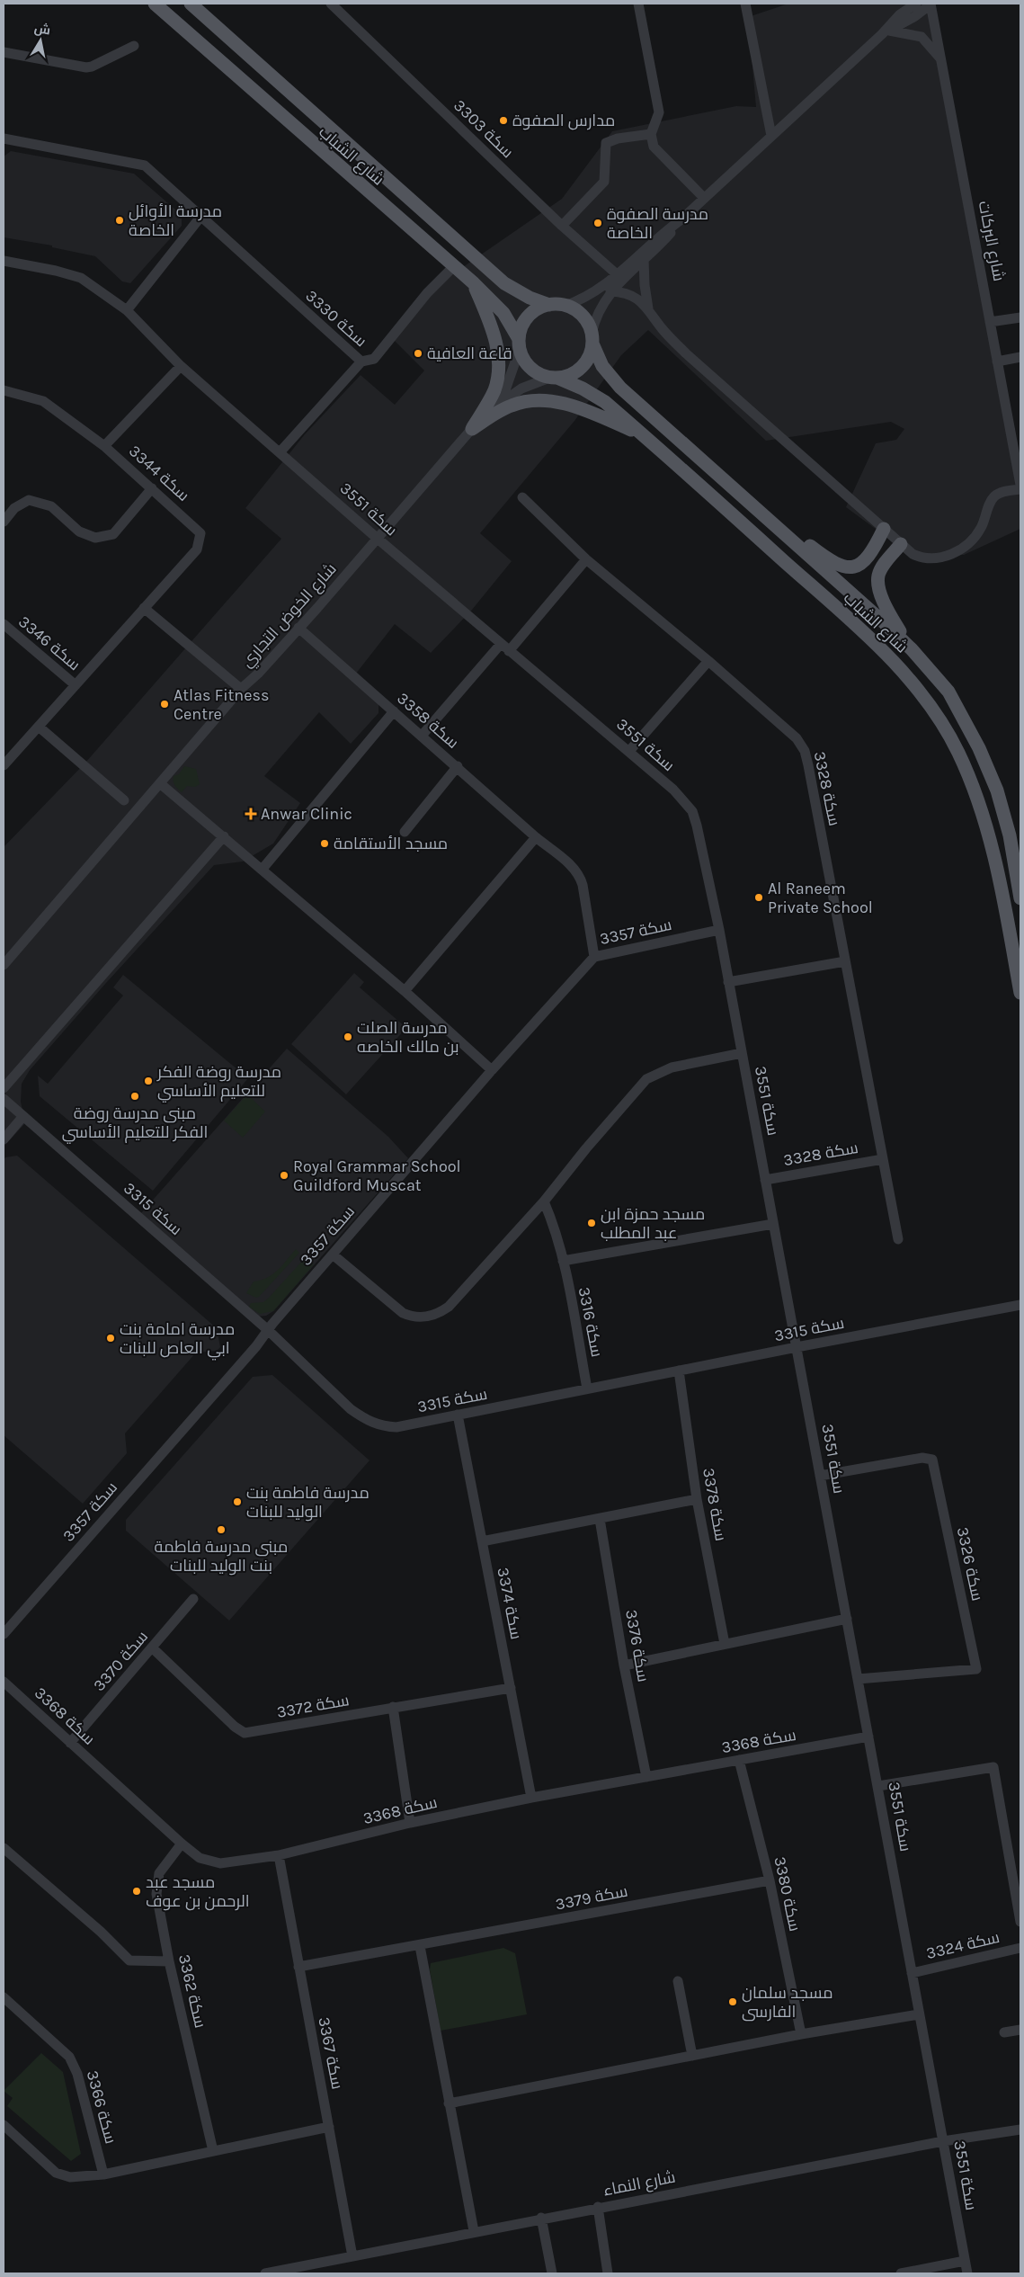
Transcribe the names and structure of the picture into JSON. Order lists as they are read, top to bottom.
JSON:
{
  "streets": {
    "main road": ["شارع الشباب"],
    "street": [
      "سكة 3303",
      "شارع البركات",
      "سكة 3330",
      "سكة 3344",
      "سكة 3551",
      "شارع الخوض التجاري",
      "سكة 3346",
      "سكة 3358",
      "سكة 3328",
      "سكة 3357",
      "سكة 3315",
      "سكة 3316",
      "سكة 3378",
      "سكة 3326",
      "سكة 3374",
      "سكة 3376",
      "سكة 3370",
      "سكة 3372",
      "سكة 3368",
      "سكة 3380",
      "سكة 3379",
      "سكة 3324",
      "سكة 3362",
      "سكة 3367",
      "سكة 3366",
      "شارع النماء"
    ]
  },
  "crossings": [
    ["شارع الشباب", "شارع الخوض التجاري"],
    ["سكة 3330", "سكة 3551"],
    ["سكة 3344", "سكة 3551"],
    ["سكة 3551", "شارع الخوض التجاري"],
    ["سكة 3551", "سكة 3328"],
    ["سكة 3551", "سكة 3357"],
    ["سكة 3551", "سكة 3315"],
    ["سكة 3551", "سكة 3326"],
    ["سكة 3551", "سكة 3368"],
    ["سكة 3551", "سكة 3324"],
    ["سكة 3551", "شارع النماء"],
    ["شارع الخوض التجاري", "سكة 3358"],
    ["سكة 3358", "سكة 3357"],
    ["سكة 3357", "سكة 3315"],
    ["سكة 3315", "سكة 3316"],
    ["سكة 3315", "سكة 3378"],
    ["سكة 3315", "سكة 3374"],
    ["سكة 3374", "سكة 3372"],
    ["سكة 3374", "سكة 3368"],
    ["سكة 3376", "سكة 3368"],
    ["سكة 3370", "سكة 3372"],
    ["سكة 3370", "سكة 3368"],
    ["سكة 3368", "سكة 3380"],
    ["سكة 3368", "سكة 3362"],
    ["سكة 3368", "سكة 3367"],
    ["سكة 3380", "سكة 3379"],
    ["سكة 3379", "سكة 3367"],
    ["سكة 3367", "شارع النماء"]
  ],
  "places": {
    "other": [
      "مدارس الصفوة",
      "مدرسة الأوائل الخاصة",
      "مدرسة الصفوة الخاصة",
      "قاعة العافية",
      "Atlas Fitness Centre",
      "مسجد الأستقامة",
      "Al Raneem Private School",
      "مدرسة الصلت بن مالك الخاصه",
      "مدرسة روضة الفكر للتعليم الأساسي",
      "مبنى مدرسة روضة الفكر للتعليم الأساسي",
      "Royal Grammar School Guildford Muscat",
      "مسجد حمزة ابن عبد المطلب",
      "مدرسة امامة بنت ابي العاص للبنات",
      "مدرسة فاطمة بنت الوليد للبنات",
      "مبنى مدرسة فاطمة بنت الوليد للبنات",
      "مسجد عبد الرحمن بن عوف",
      "مسجد سلمان الفارسى"
    ],
    "health": ["Anwar Clinic"]
  },
  "north": "top"
}
